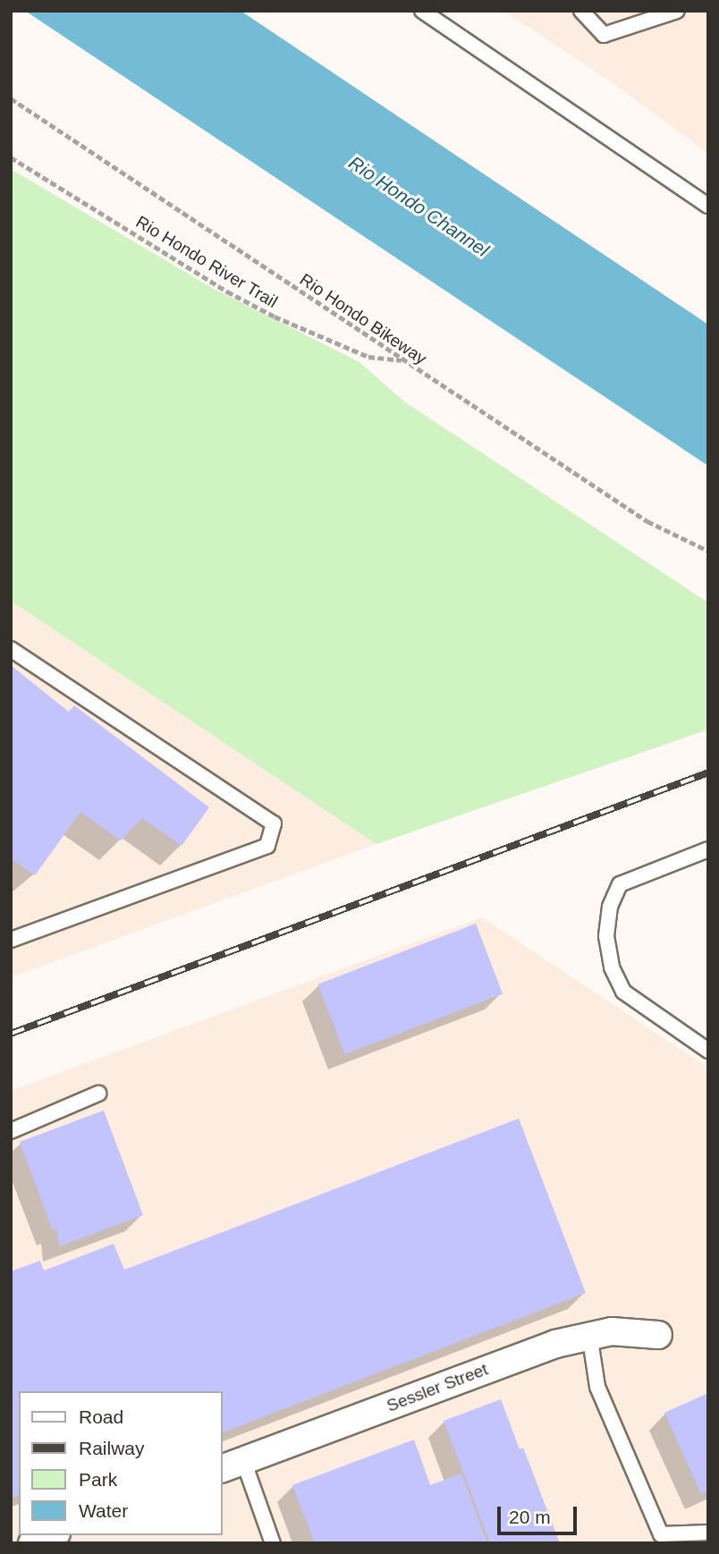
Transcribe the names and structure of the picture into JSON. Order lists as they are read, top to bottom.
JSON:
{
  "streets": {
    "street": ["Sessler Street"],
    "path": ["Rio Hondo River Trail", "Rio Hondo Bikeway"]
  },
  "crossings": [
    ["Rio Hondo River Trail", "Rio Hondo Bikeway"]
  ],
  "water": ["Rio Hondo Channel"],
  "legend": [
    "Road",
    "Railway",
    "Park",
    "Water"
  ],
  "scale_bar": "20 m"
}
